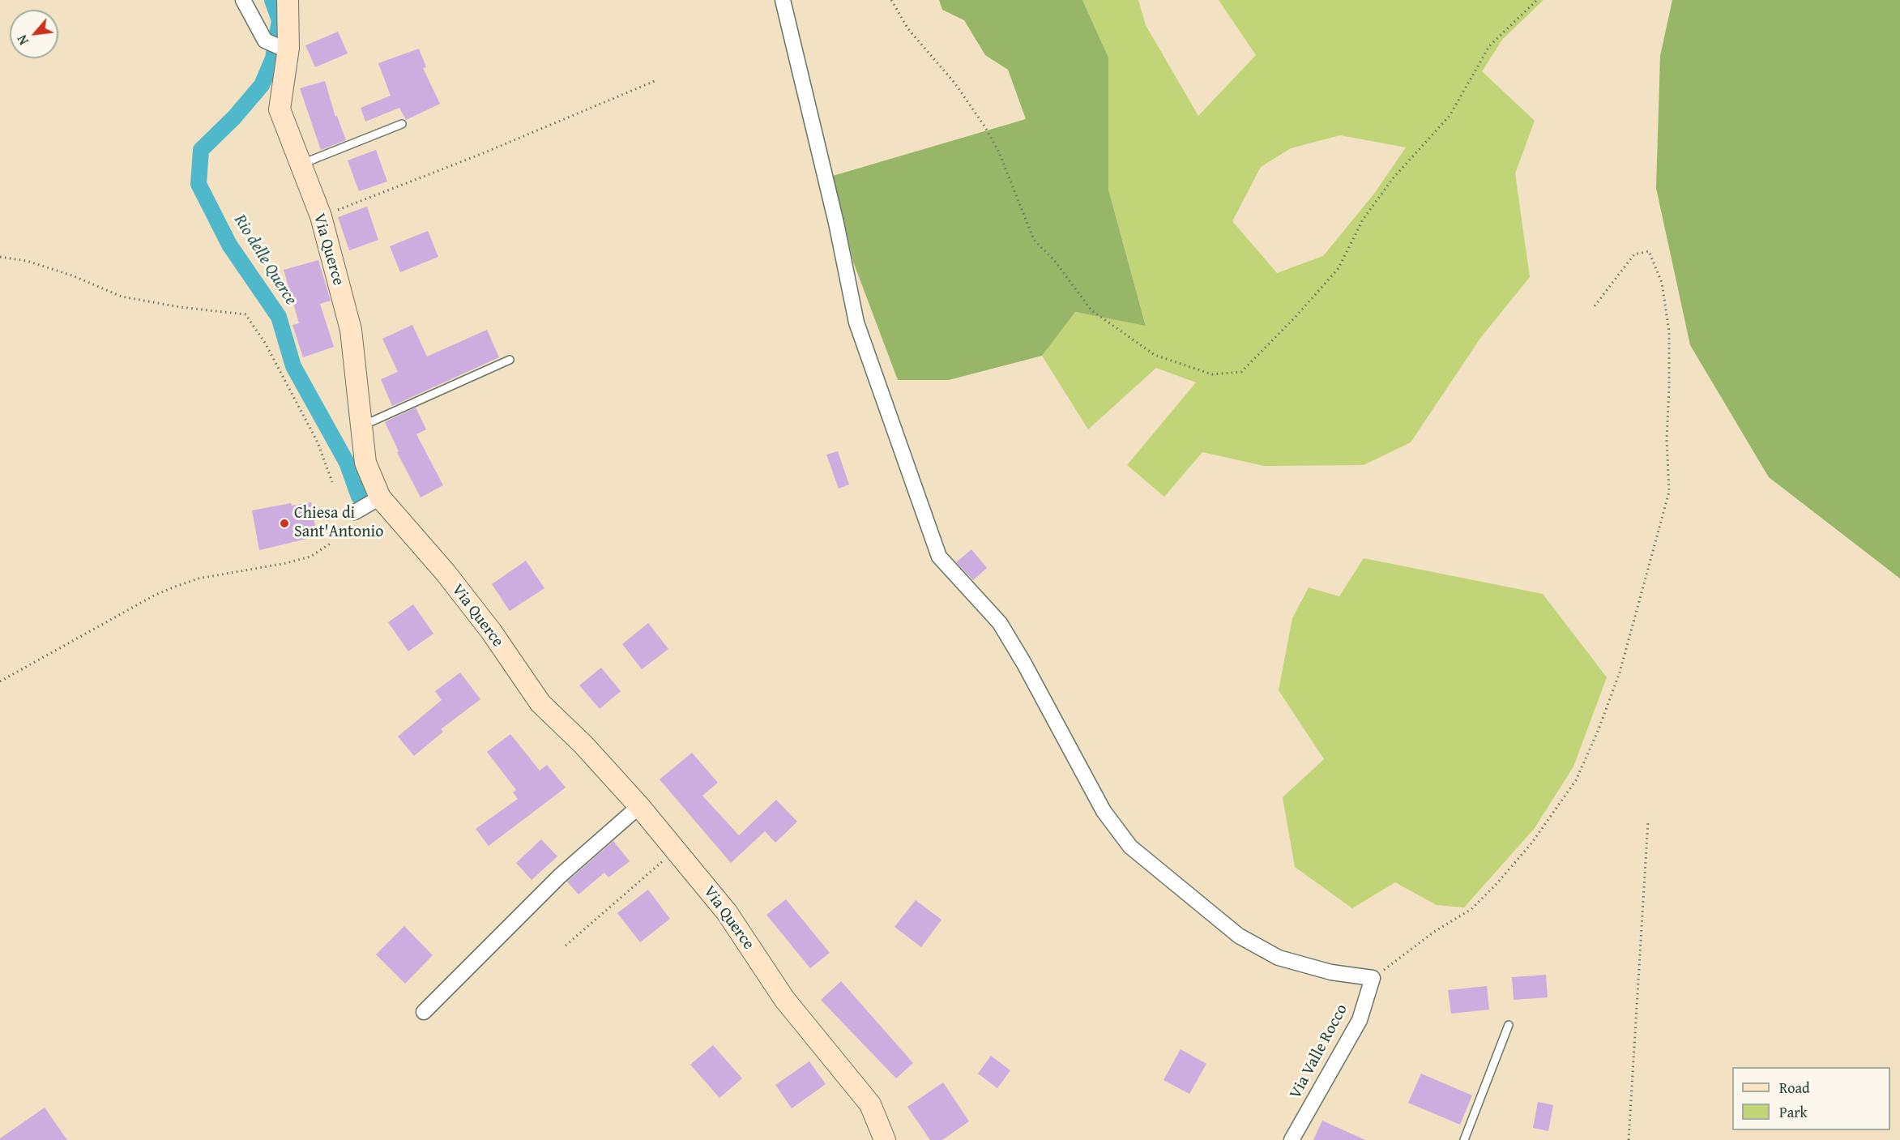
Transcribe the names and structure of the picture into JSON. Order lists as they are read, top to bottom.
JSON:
{
  "streets": {
    "street": ["Via Querce", "Via Valle Rocco"]
  },
  "water": ["Rio delle Querce"],
  "places": ["Chiesa di Sant'Antonio"],
  "legend": ["Road", "Park"],
  "north": "bottom left"
}
